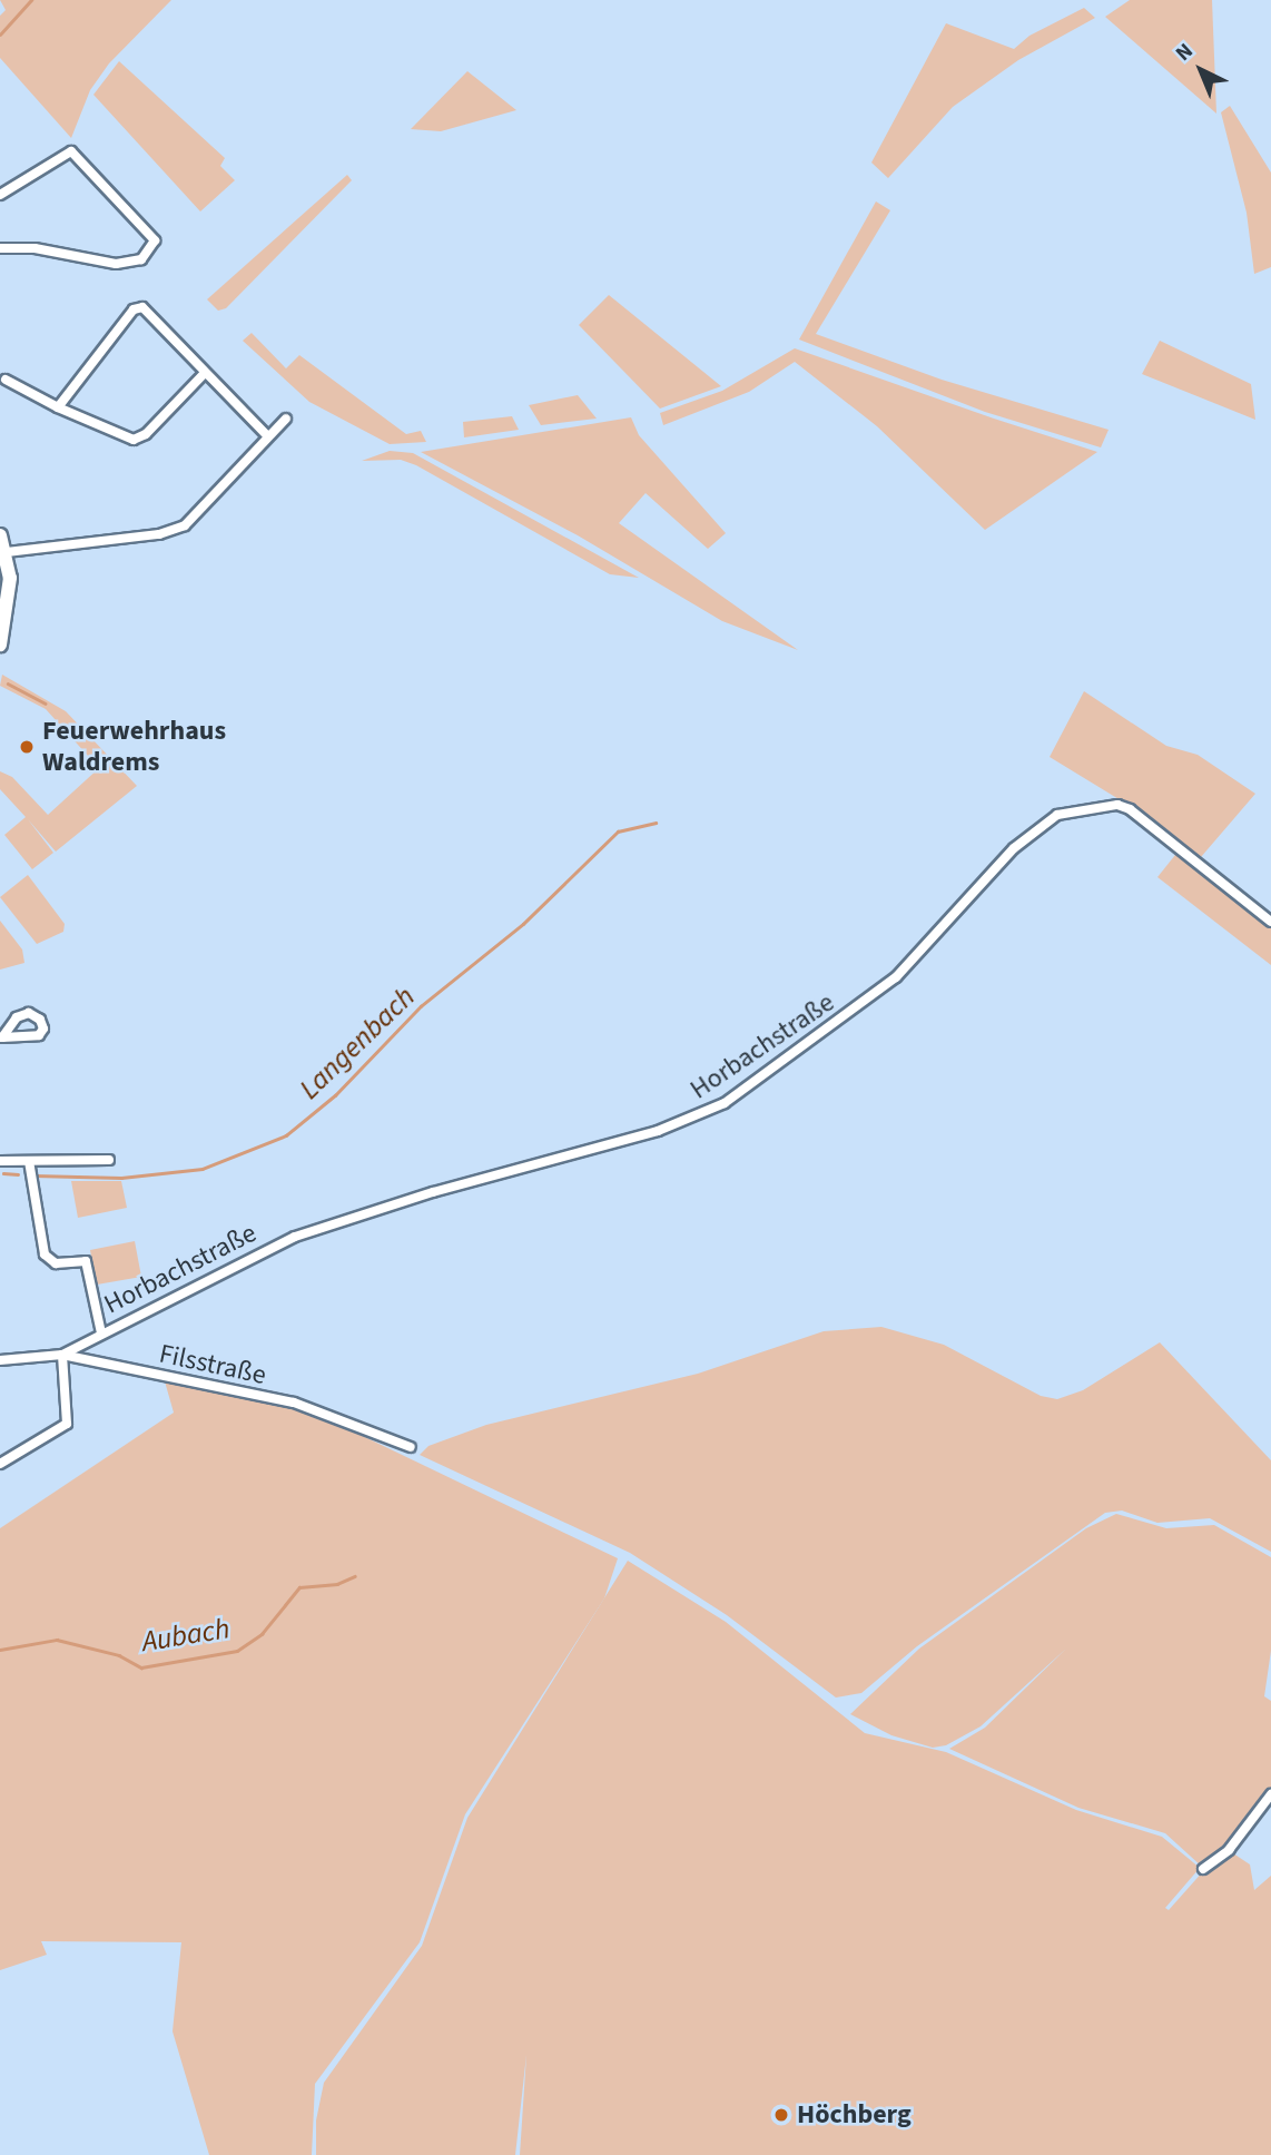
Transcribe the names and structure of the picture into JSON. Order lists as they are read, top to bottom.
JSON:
{
  "streets": {
    "street": ["Horbachstraße", "Filsstraße"]
  },
  "crossings": [
    ["Horbachstraße", "Filsstraße"]
  ],
  "water": ["Langenbach", "Aubach"],
  "places": ["Feuerwehrhaus Waldrems", "Höchberg"],
  "north": "top left"
}
